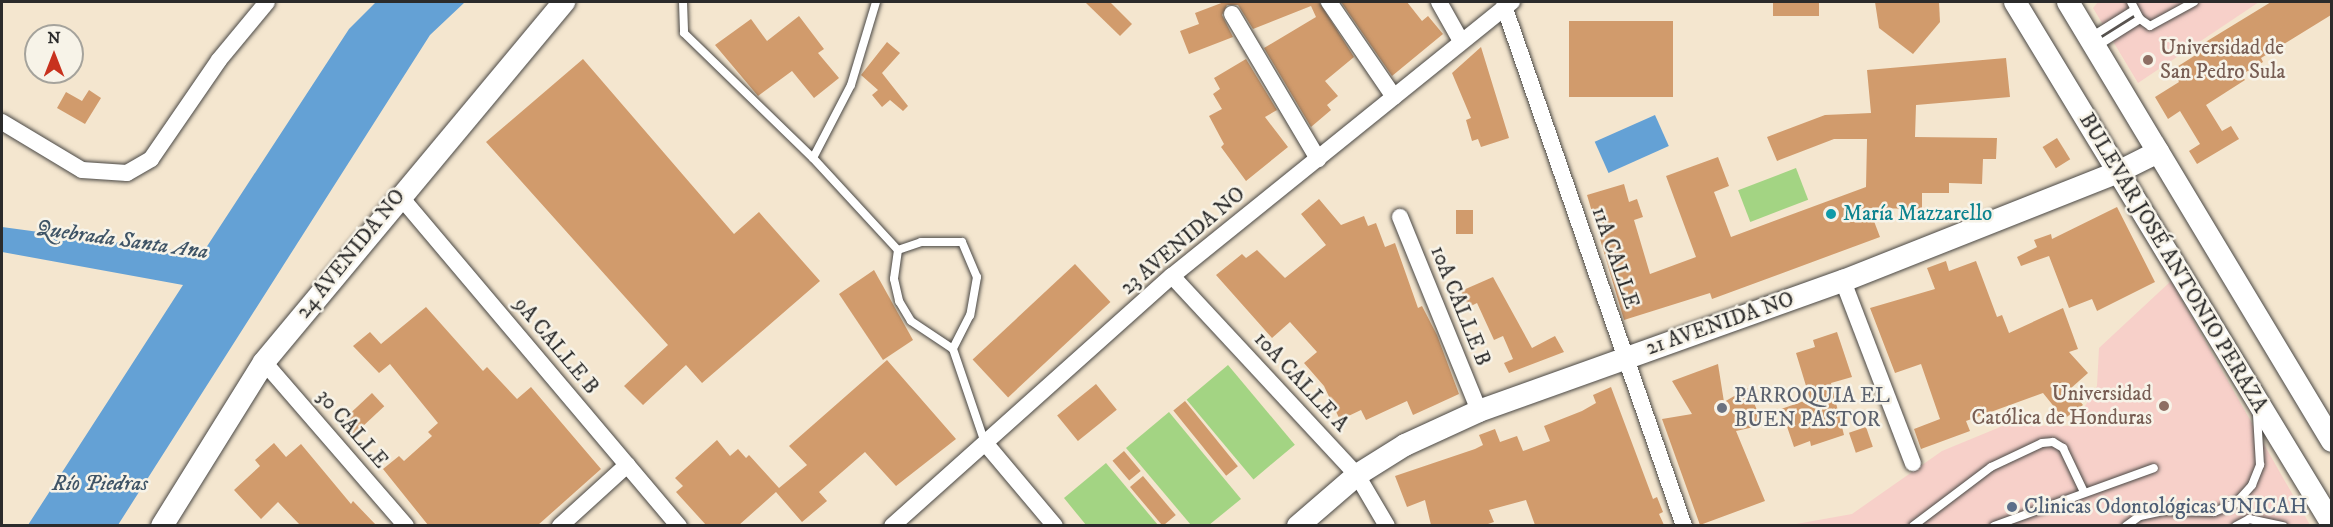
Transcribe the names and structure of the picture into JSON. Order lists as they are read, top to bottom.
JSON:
{
  "streets": {
    "street": [
      "23 AVENIDA NO",
      "24 AVENIDA NO",
      "11A CALLE",
      "BULEVAR JOSÉ ANTONIO PERAZA",
      "10A CALLE B",
      "21 AVENIDA NO",
      "9A CALLE B",
      "10A CALLE A",
      "30 CALLE"
    ]
  },
  "crossings": [
    ["23 AVENIDA NO", "11A CALLE"],
    ["23 AVENIDA NO", "10A CALLE A"],
    ["24 AVENIDA NO", "9A CALLE B"],
    ["24 AVENIDA NO", "30 CALLE"],
    ["11A CALLE", "21 AVENIDA NO"],
    ["BULEVAR JOSÉ ANTONIO PERAZA", "21 AVENIDA NO"],
    ["10A CALLE B", "21 AVENIDA NO"],
    ["21 AVENIDA NO", "10A CALLE A"]
  ],
  "water": ["Quebrada Santa Ana", "Río Piedras"],
  "places": [
    "Universidad de San Pedro Sula",
    "María Mazzarello",
    "Universidad Católica de Honduras",
    "PARROQUIA EL BUEN PASTOR",
    "Clinicas Odontológicas UNICAH"
  ],
  "north": "top"
}
